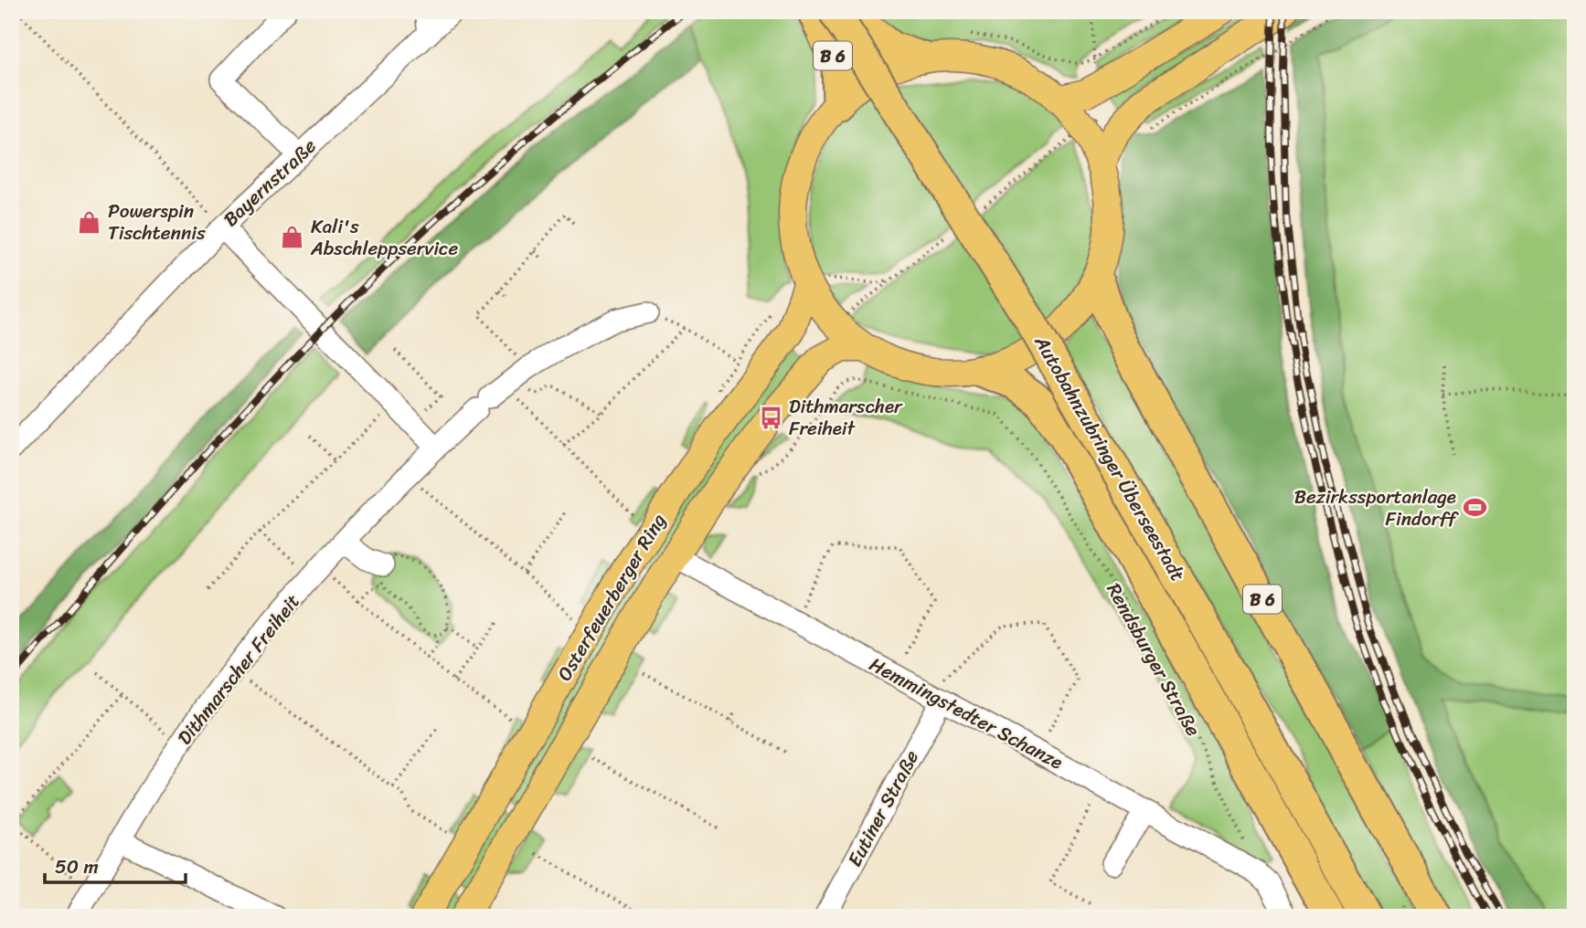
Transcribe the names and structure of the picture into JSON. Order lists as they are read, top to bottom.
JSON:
{
  "streets": {
    "highway": ["B 6", "Autobahnzubringer Überseestadt"],
    "main road": ["Osterfeuerberger Ring"],
    "street": [
      "Bayernstraße",
      "Dithmarscher Freiheit",
      "Hemmingstedter Schanze",
      "Eutiner Straße"
    ],
    "path": ["Rendsburger Straße"]
  },
  "crossings": [
    ["Osterfeuerberger Ring", "Hemmingstedter Schanze"],
    ["Rendsburger Straße", "Hemmingstedter Schanze"],
    ["Hemmingstedter Schanze", "Eutiner Straße"]
  ],
  "places": {
    "shop": ["Powerspin Tischtennis", "Kali's Abschleppservice"],
    "bus stop": ["Dithmarscher Freiheit"],
    "sports": ["Bezirkssportanlage Findorff"]
  },
  "scale_bar": "50 m"
}
